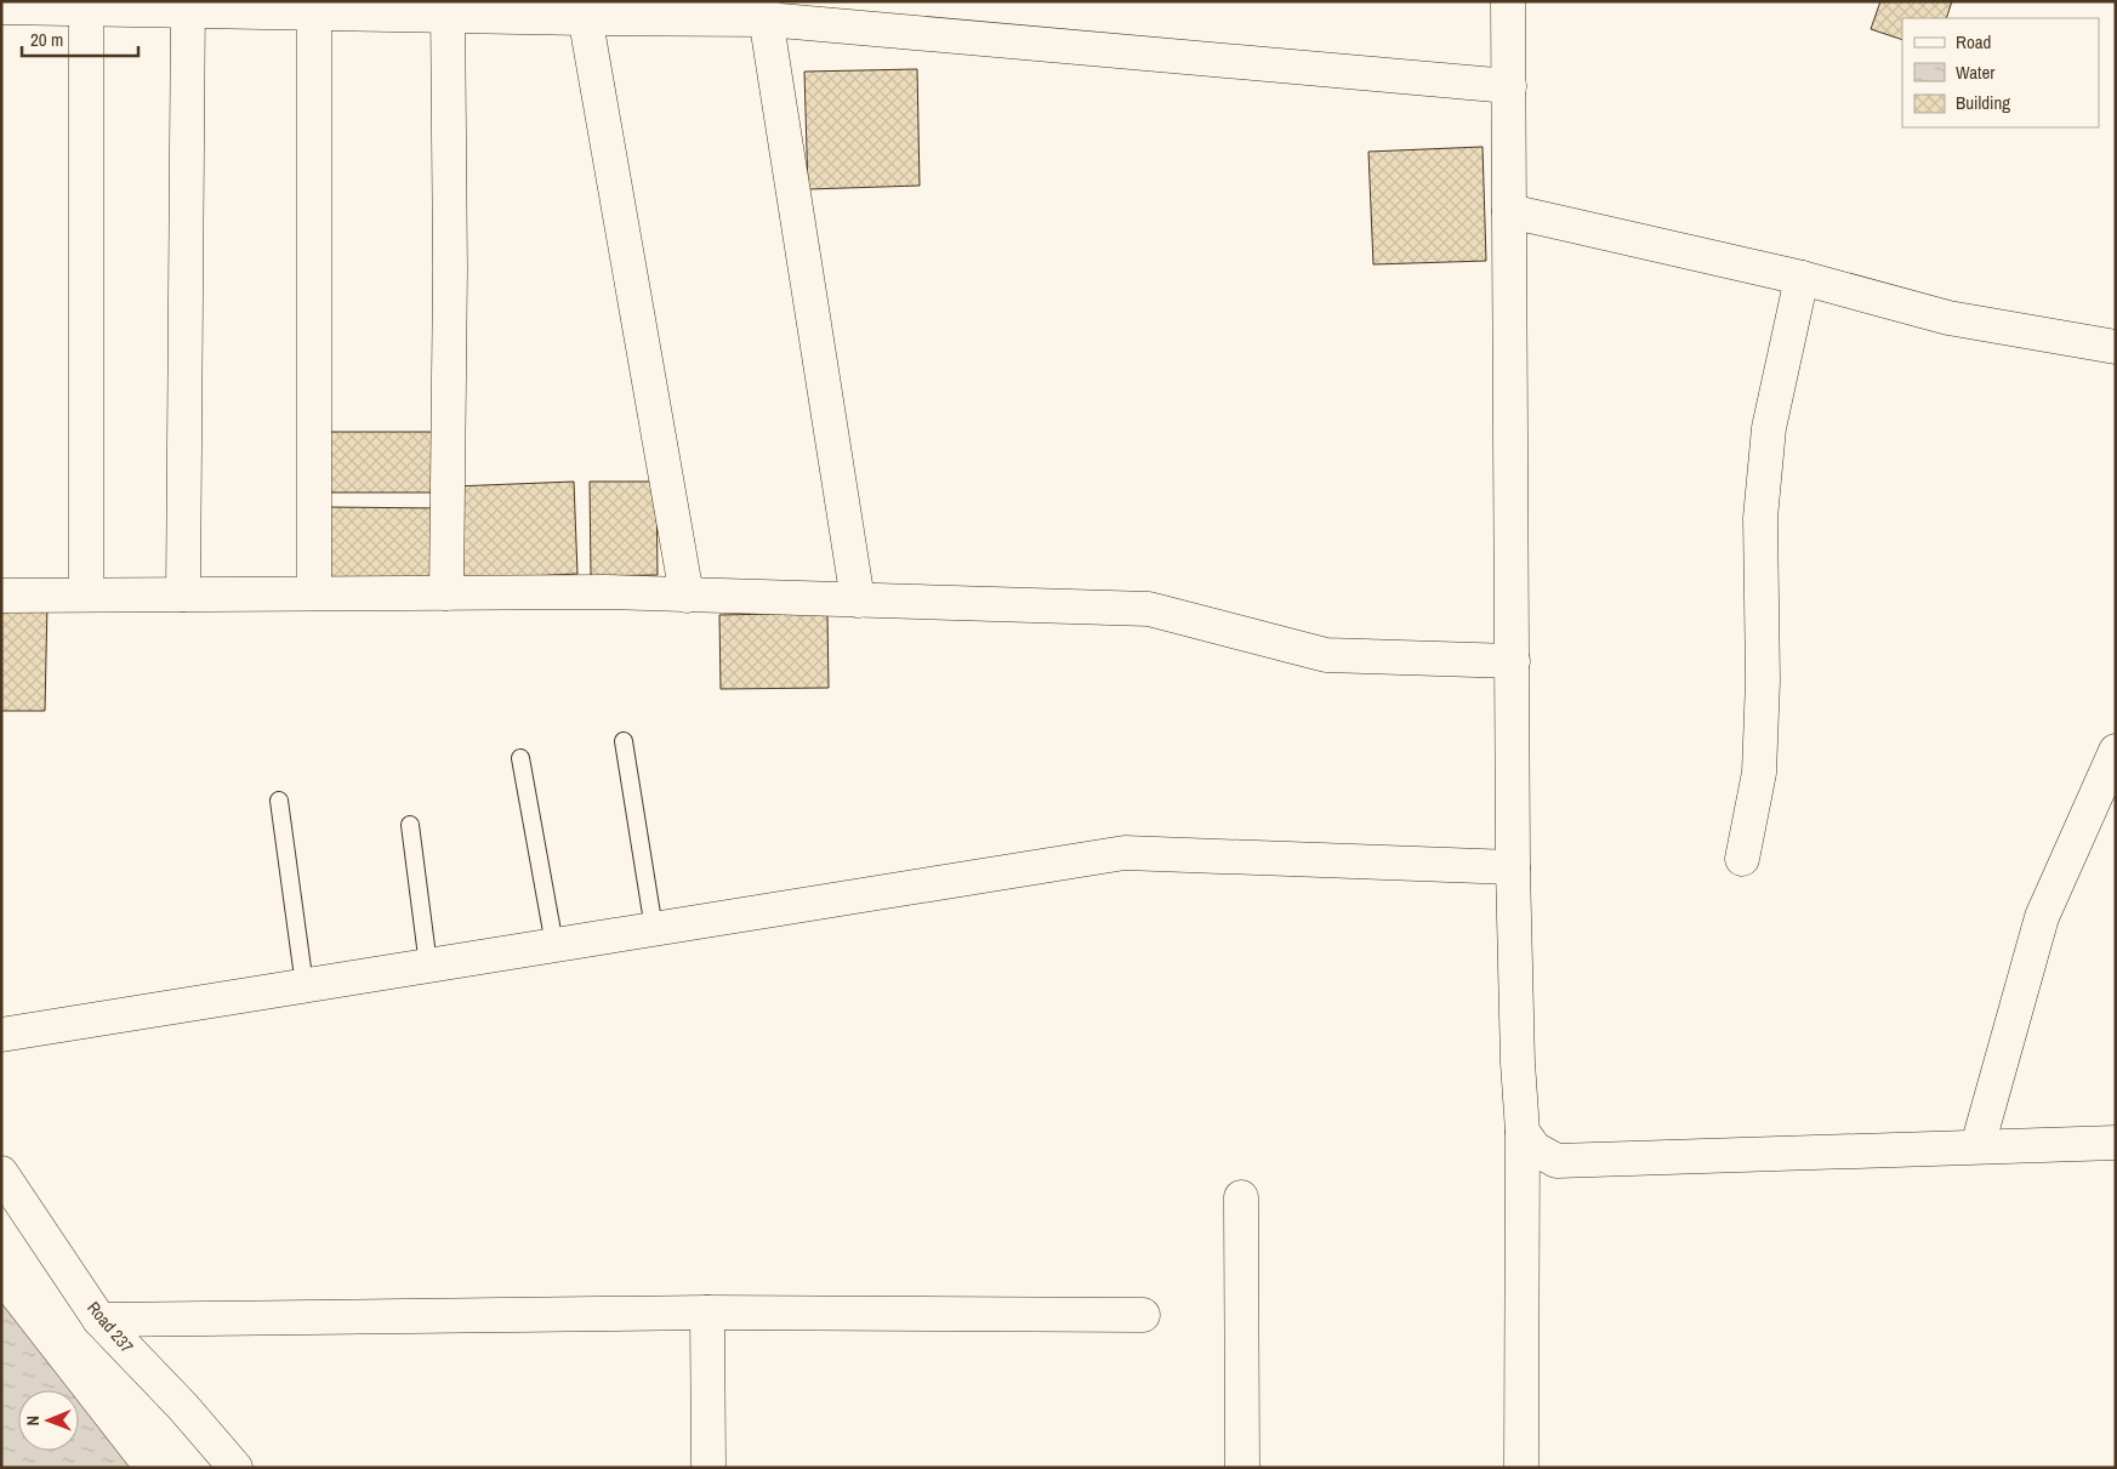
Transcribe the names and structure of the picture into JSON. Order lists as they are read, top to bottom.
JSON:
{
  "streets": {
    "street": ["Road 237"]
  },
  "legend": ["Road", "Water", "Building"],
  "scale_bar": "20 m",
  "north": "left"
}
